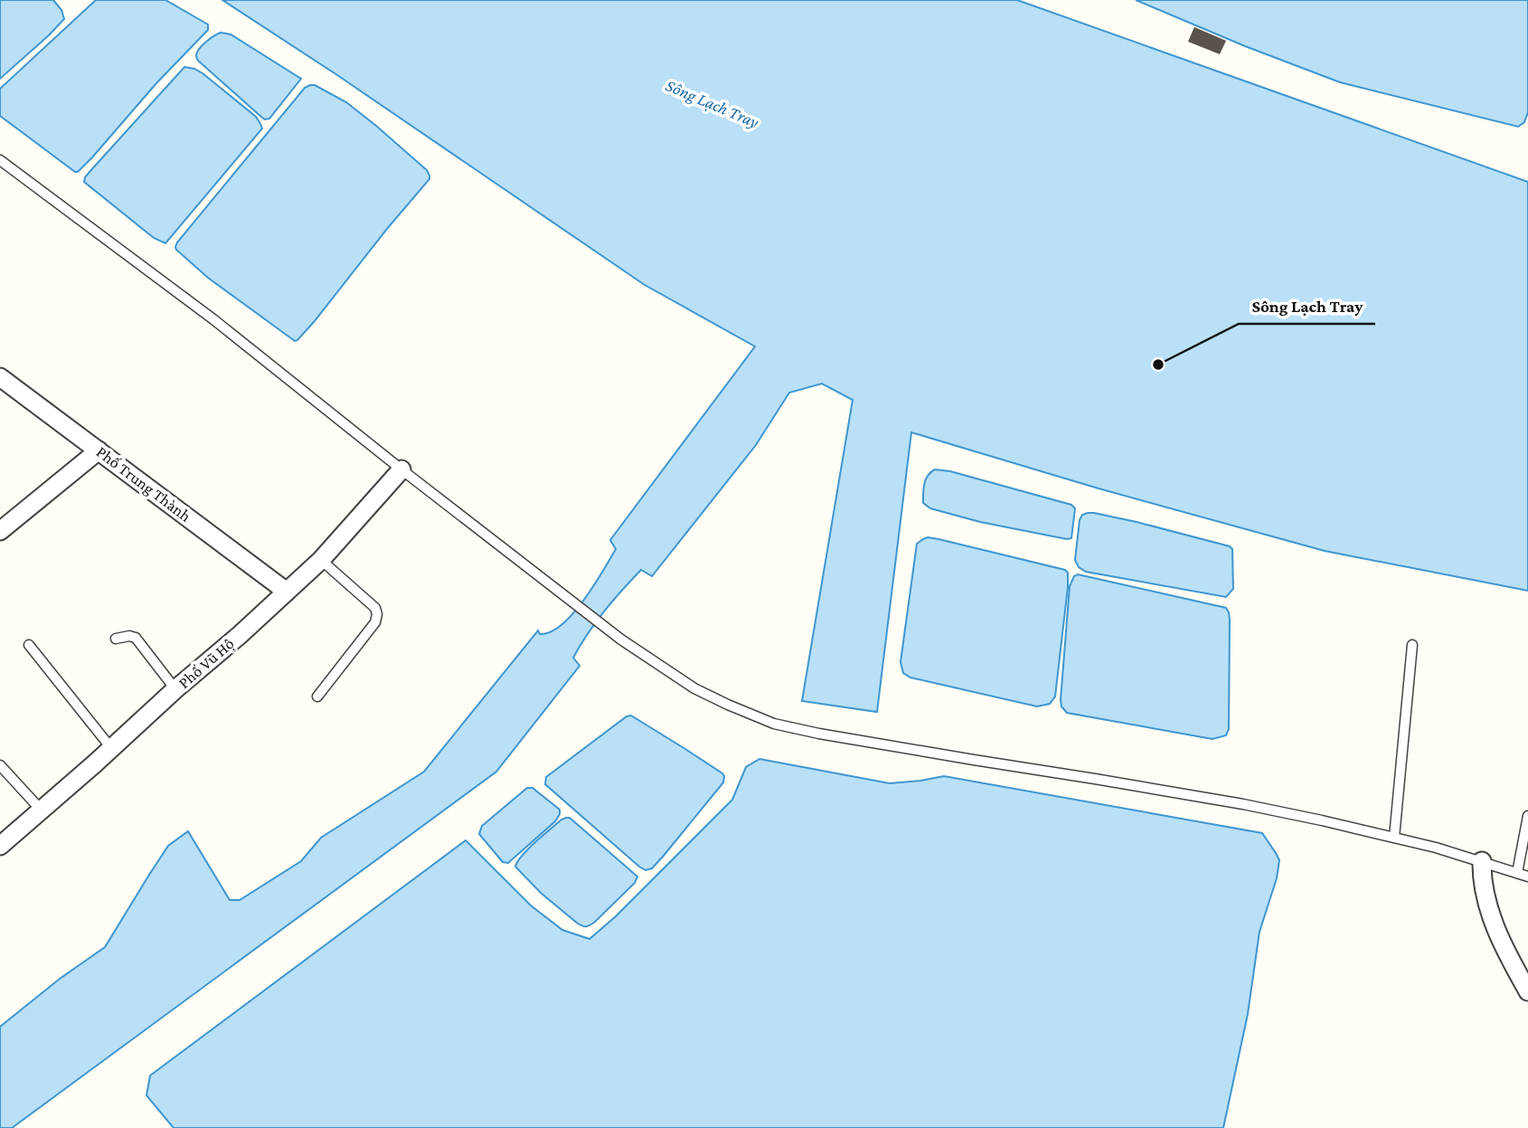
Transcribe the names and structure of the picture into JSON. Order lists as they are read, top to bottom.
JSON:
{
  "streets": {
    "street": ["Phố Trung Thành", "Phố Vũ Hộ"]
  },
  "crossings": [
    ["Phố Trung Thành", "Phố Vũ Hộ"]
  ],
  "water": ["Sông Lạch Tray"],
  "places": ["Sông Lạch Tray"]
}
